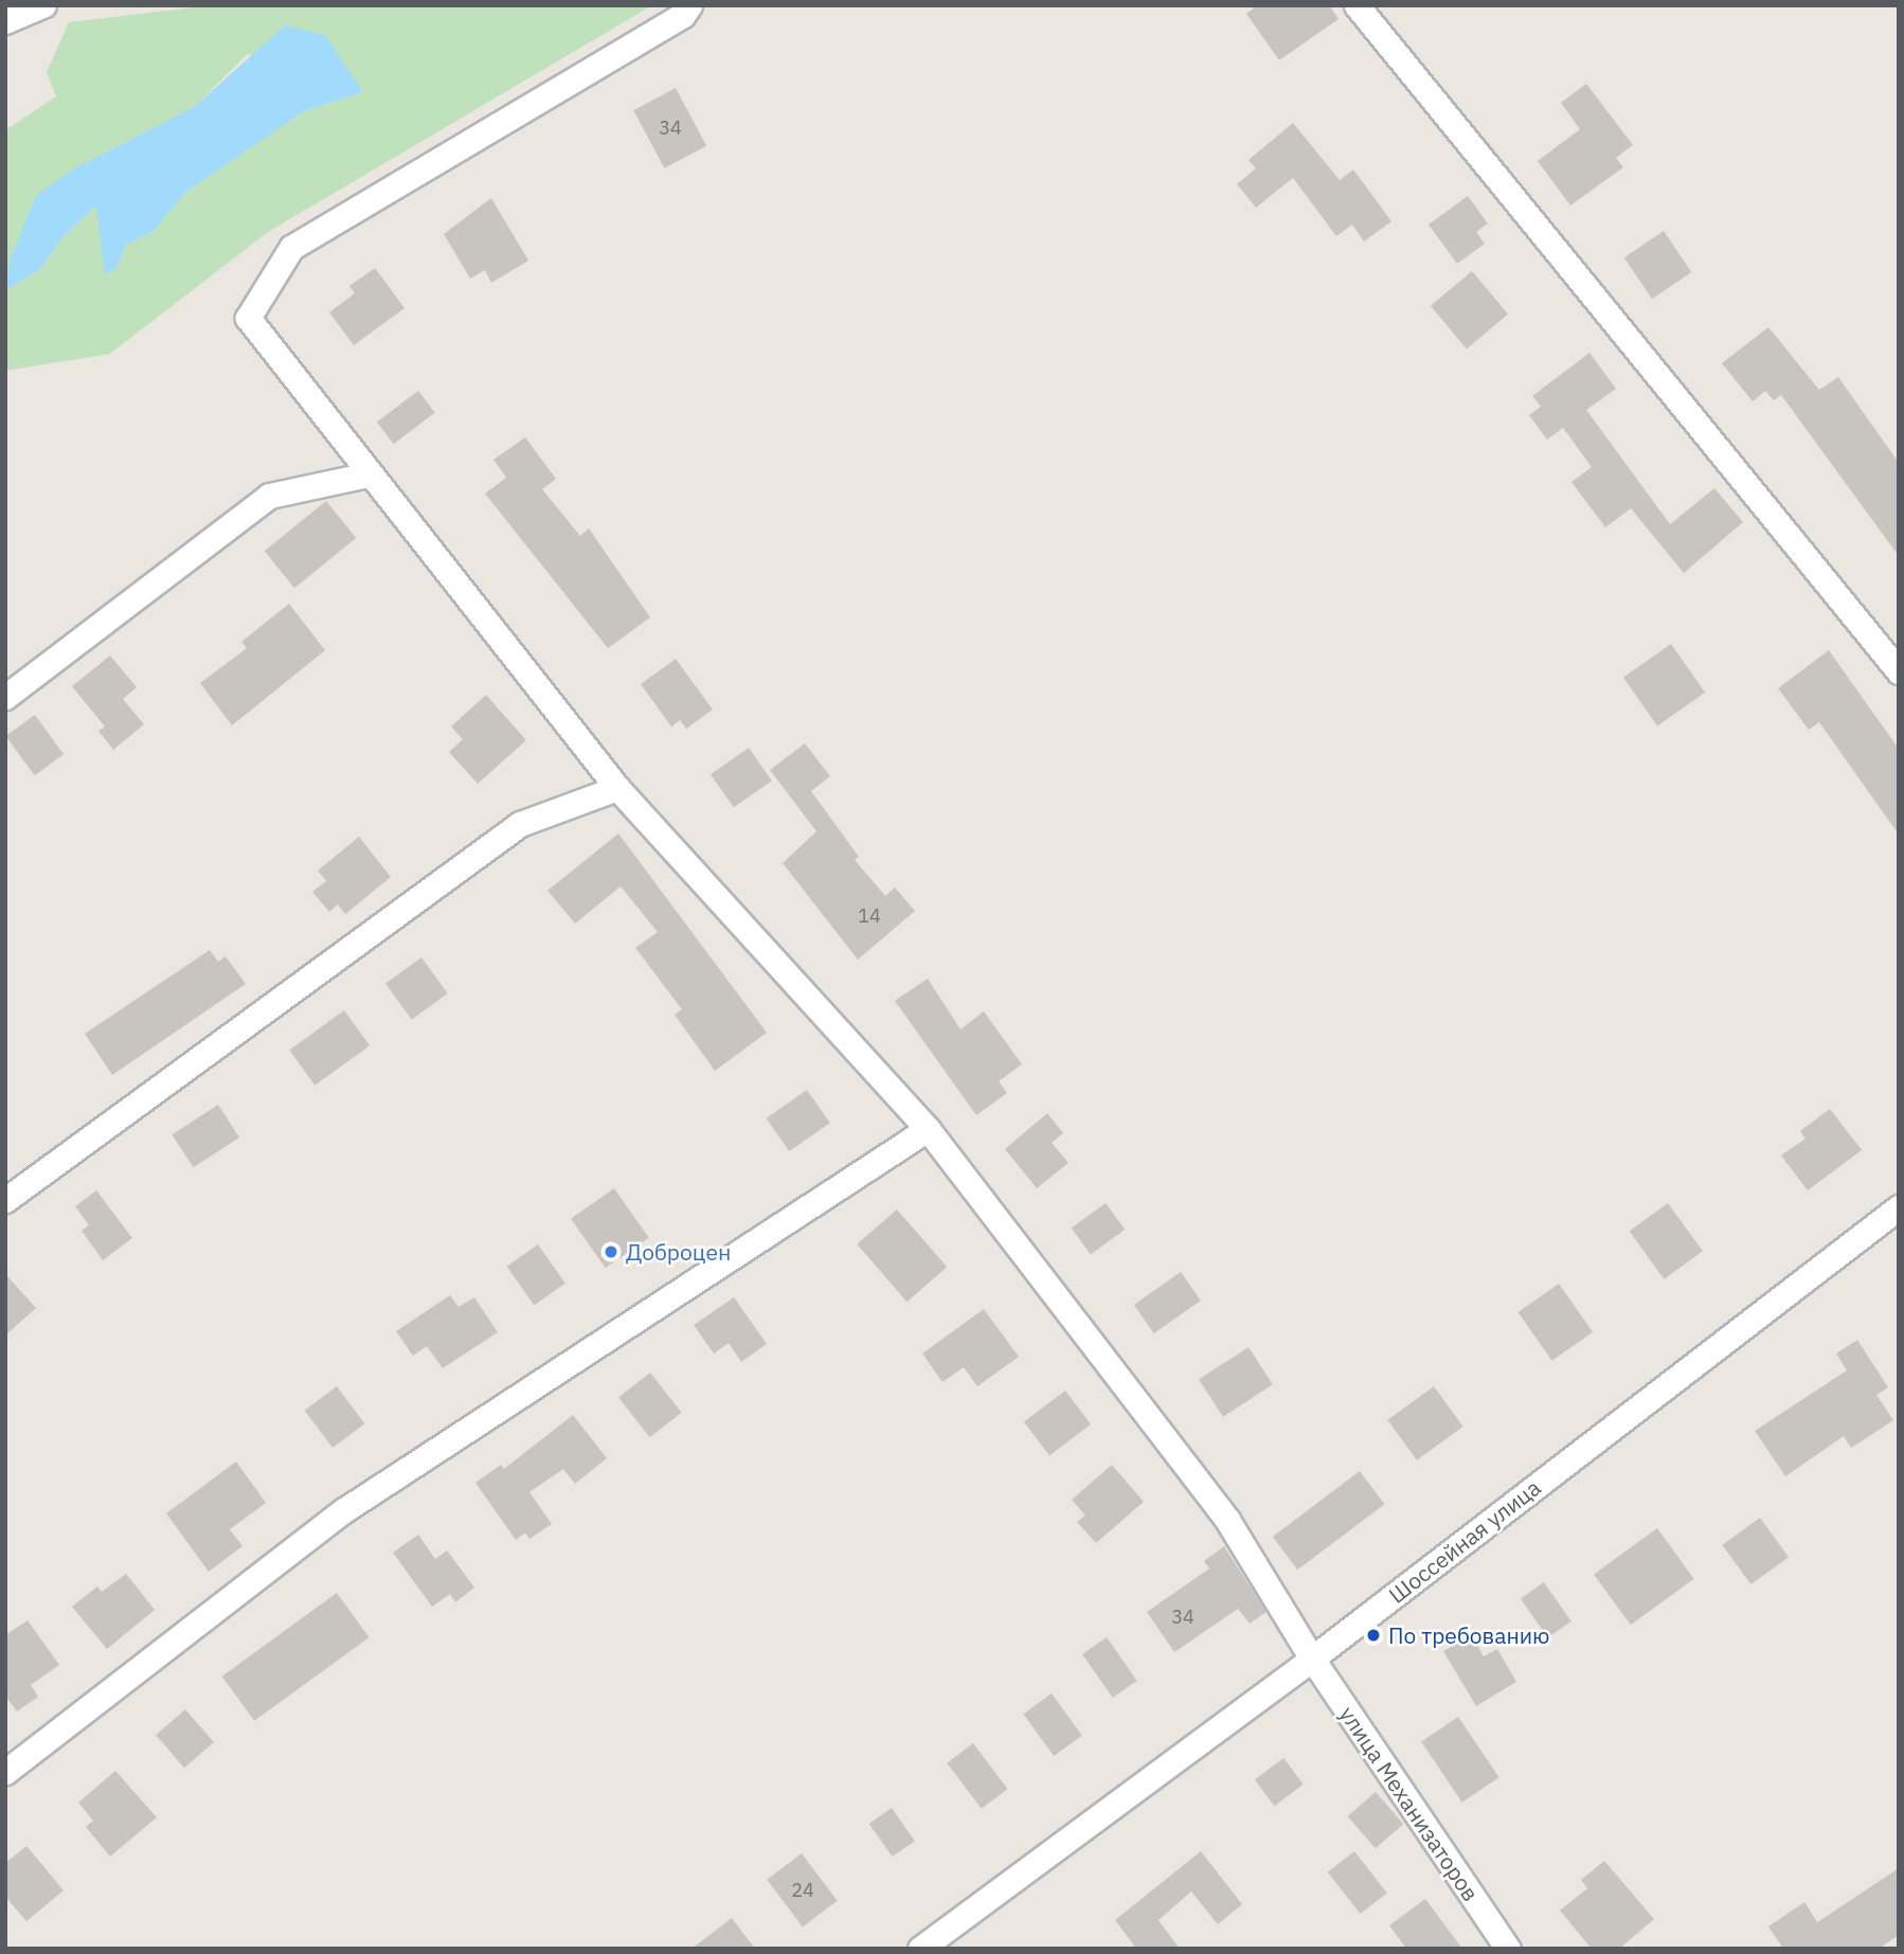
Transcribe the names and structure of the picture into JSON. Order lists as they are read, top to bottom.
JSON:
{
  "streets": {
    "street": ["Шоссейная улица", "улица Механизаторов"]
  },
  "crossings": [
    ["Шоссейная улица", "улица Механизаторов"]
  ],
  "places": ["Доброцен", "По требованию"],
  "house_numbers": [
    "34",
    "14",
    "34",
    "24"
  ]
}
